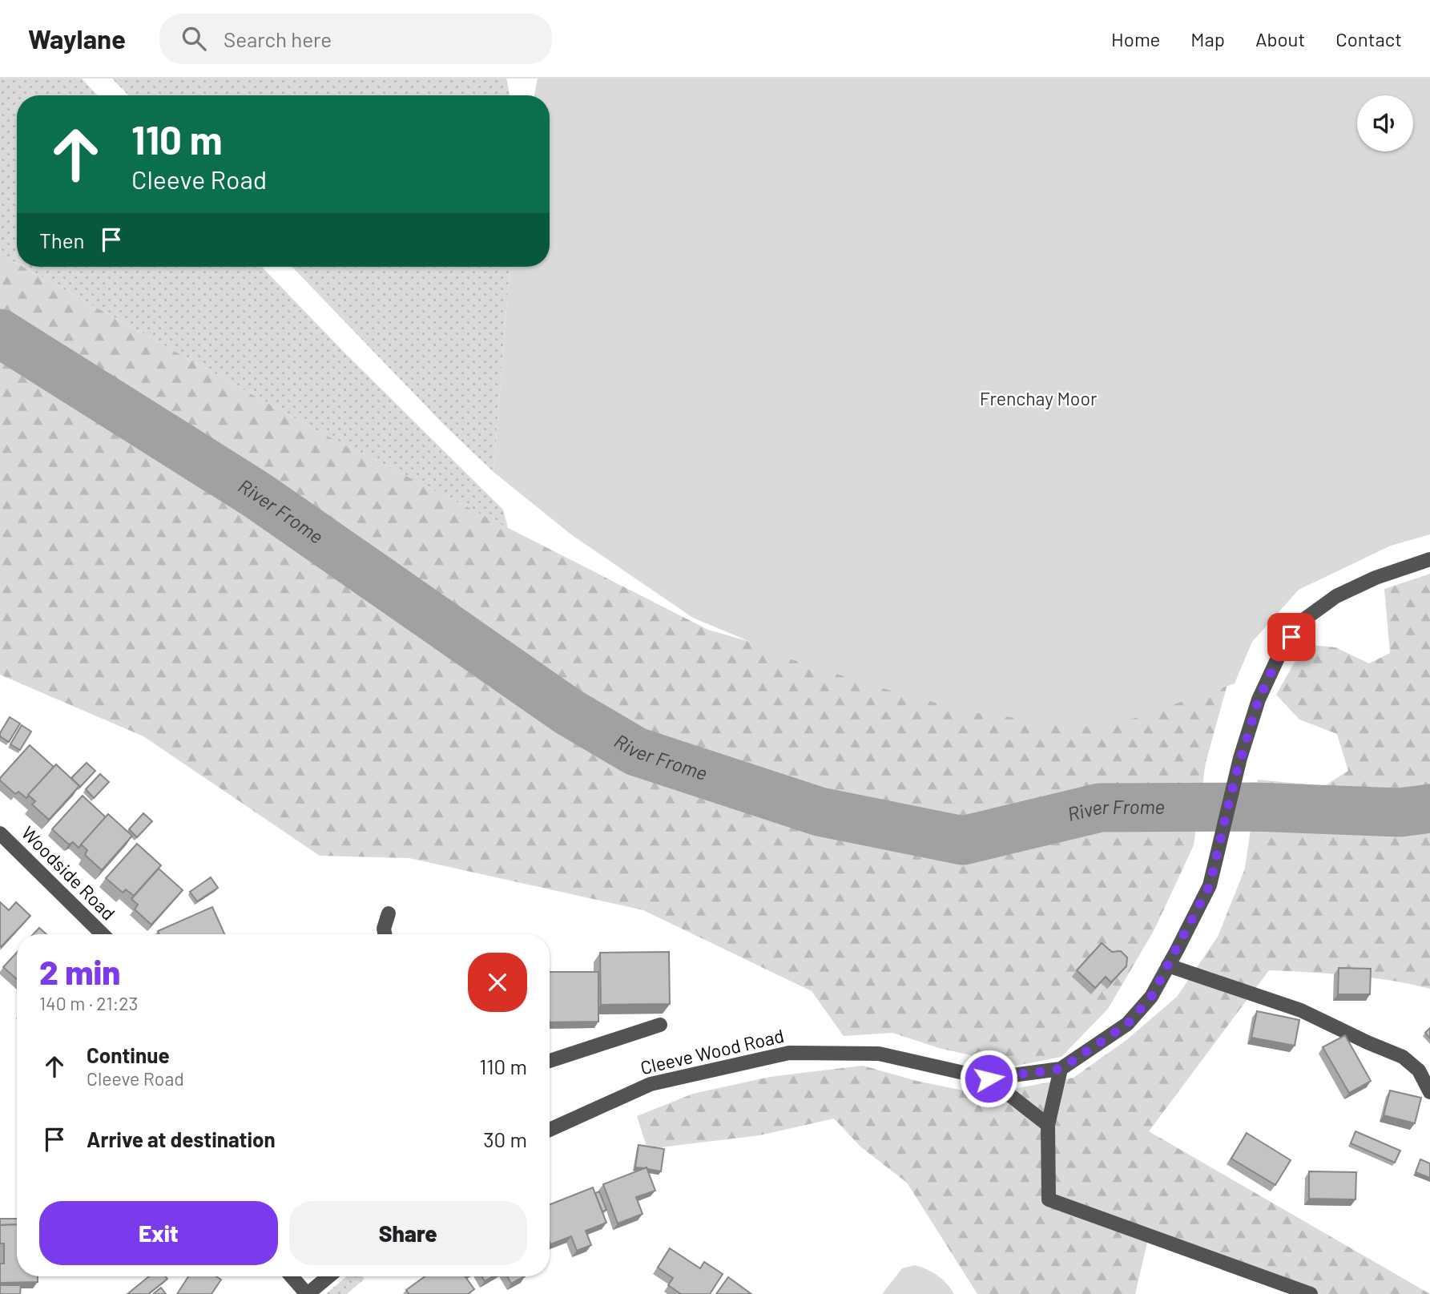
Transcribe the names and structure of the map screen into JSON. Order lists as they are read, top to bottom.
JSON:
{
  "streets": {
    "street": ["Woodside Road", "Cleeve Wood Road"]
  },
  "water": ["River Frome"],
  "parks": ["Frenchay Moor"],
  "page": {
    "header": "Waylane",
    "search": "Search here",
    "nav": [
      "Home",
      "Map",
      "About",
      "Contact"
    ],
    "turn": ["110 m", "Cleeve Road"],
    "then": "Then",
    "heading": ["2 min", "140 m · 21:23"],
    "list": [
      {
        "name": "Continue",
        "note": "Cleeve Road",
        "value": "110 m"
      },
      {
        "name": "Arrive at destination",
        "value": "30 m"
      }
    ],
    "buttons": ["Exit", "Share"]
  }
}
